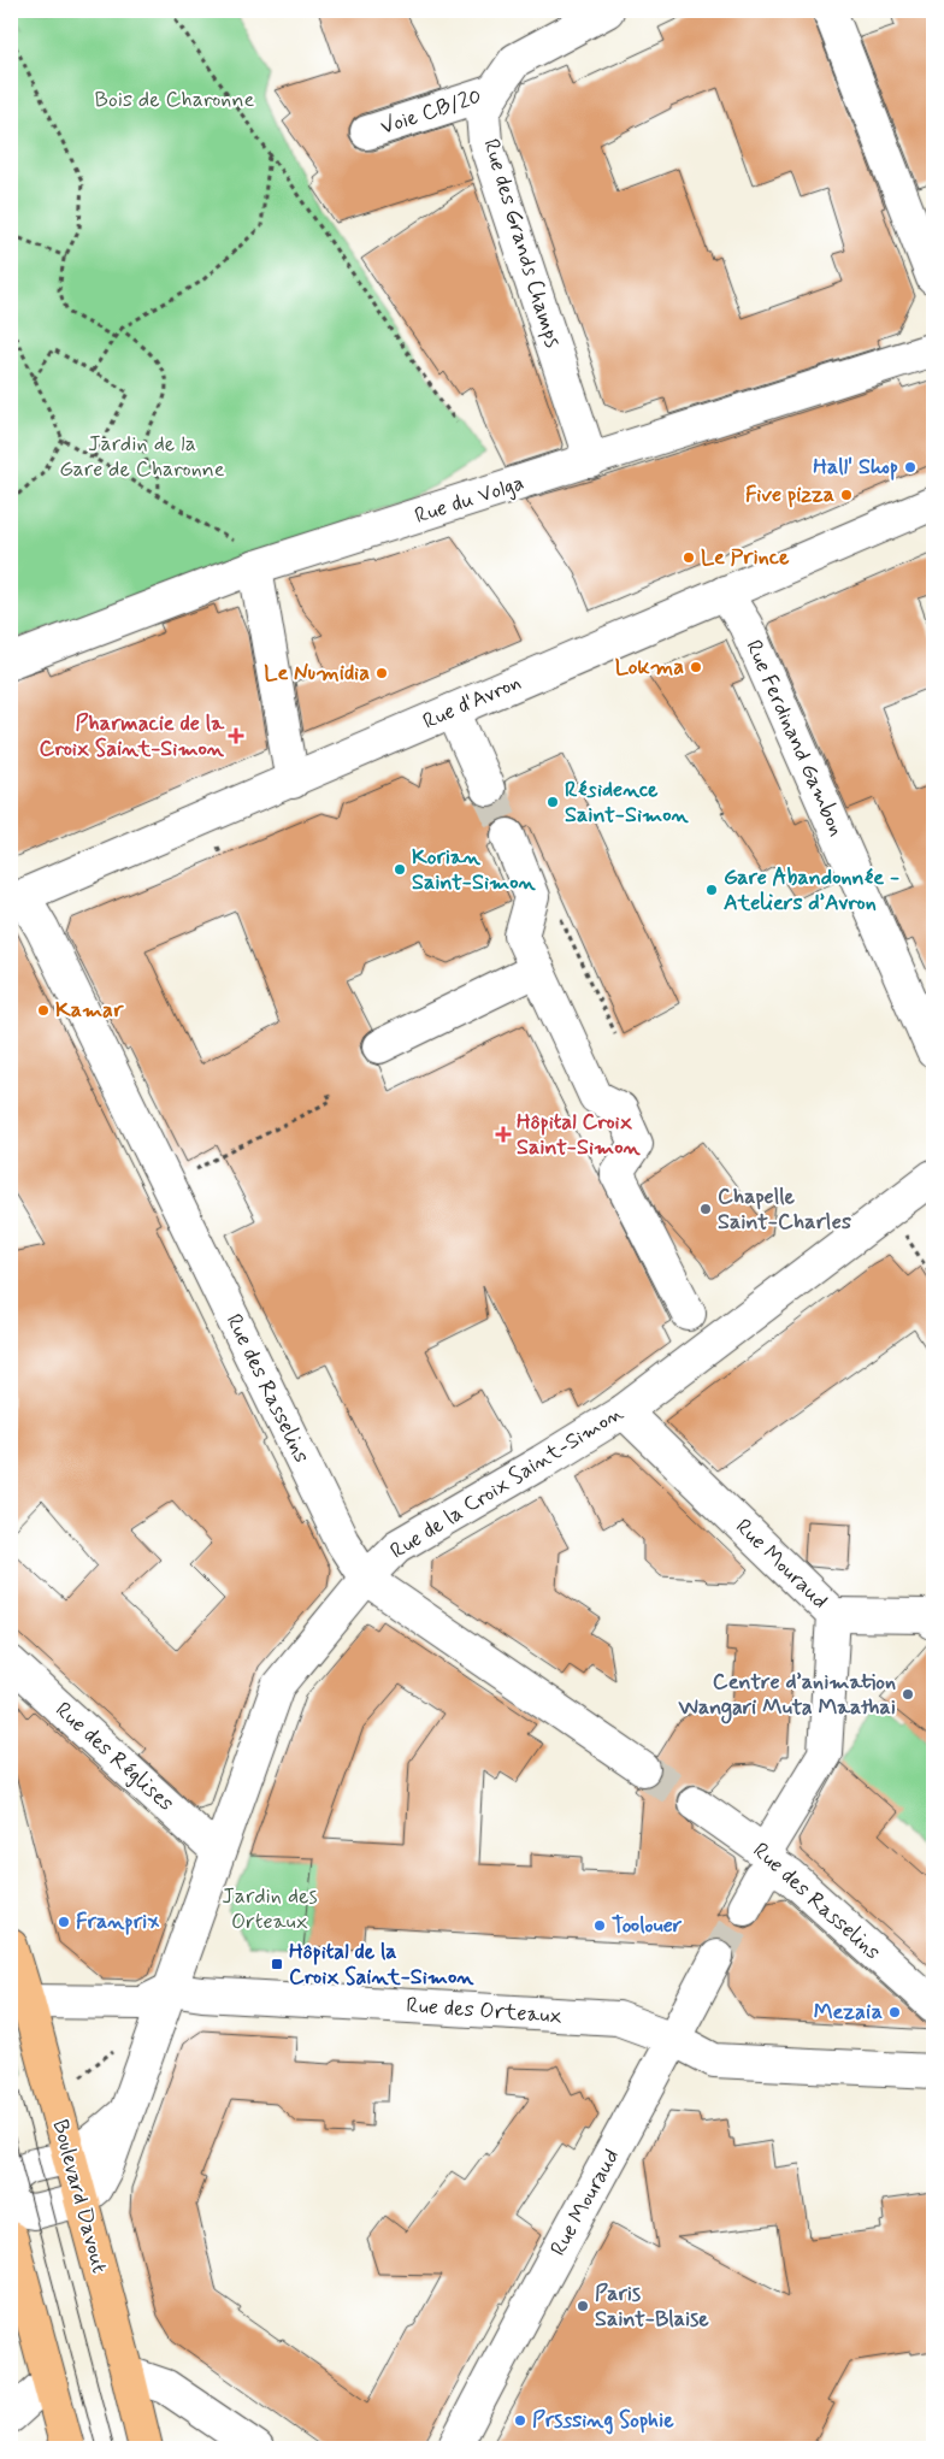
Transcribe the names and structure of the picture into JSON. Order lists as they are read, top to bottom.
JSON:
{
  "streets": {
    "main road": ["Boulevard Davout"],
    "street": [
      "Voie CB/20",
      "Rue des Grands Champs",
      "Rue du Volga",
      "Rue d'Avron",
      "Rue Ferdinand Gambon",
      "Rue des Rasselins",
      "Rue de la Croix Saint-Simon",
      "Rue Mouraud",
      "Rue des Réglises",
      "Rue des Orteaux"
    ]
  },
  "crossings": [
    ["Voie CB/20", "Rue des Grands Champs"],
    ["Rue des Grands Champs", "Rue du Volga"],
    ["Rue d'Avron", "Rue Ferdinand Gambon"],
    ["Rue d'Avron", "Rue des Rasselins"],
    ["Rue des Rasselins", "Rue de la Croix Saint-Simon"],
    ["Rue des Rasselins", "Rue Mouraud"],
    ["Rue de la Croix Saint-Simon", "Rue Mouraud"],
    ["Rue de la Croix Saint-Simon", "Rue des Réglises"],
    ["Rue de la Croix Saint-Simon", "Rue des Orteaux"],
    ["Rue de la Croix Saint-Simon", "Boulevard Davout"],
    ["Rue Mouraud", "Rue des Orteaux"],
    ["Rue des Orteaux", "Boulevard Davout"]
  ],
  "parks": ["Bois de Charonne", "Jardin de la Gare de Charonne", "Jardin des Orteaux"],
  "places": {
    "other": [
      "Hall' Shop",
      "Five pizza",
      "Le Prince",
      "Lokma",
      "Le Numidia",
      "Résidence Saint-Simon",
      "Korian Saint-Simon",
      "Gare Abandonnée - Ateliers d’Avron",
      "Kamar",
      "Chapelle Saint-Charles",
      "Centre d’animation Wangari Muta Maathai",
      "Franprix",
      "Toolouer",
      "Mezaia",
      "Paris Saint-Blaise",
      "Prsssing Sophie"
    ],
    "health": ["Pharmacie de la Croix Saint-Simon", "Hôpital Croix Saint-Simon"],
    "transit": ["Hôpital de la Croix Saint-Simon"]
  }
}
